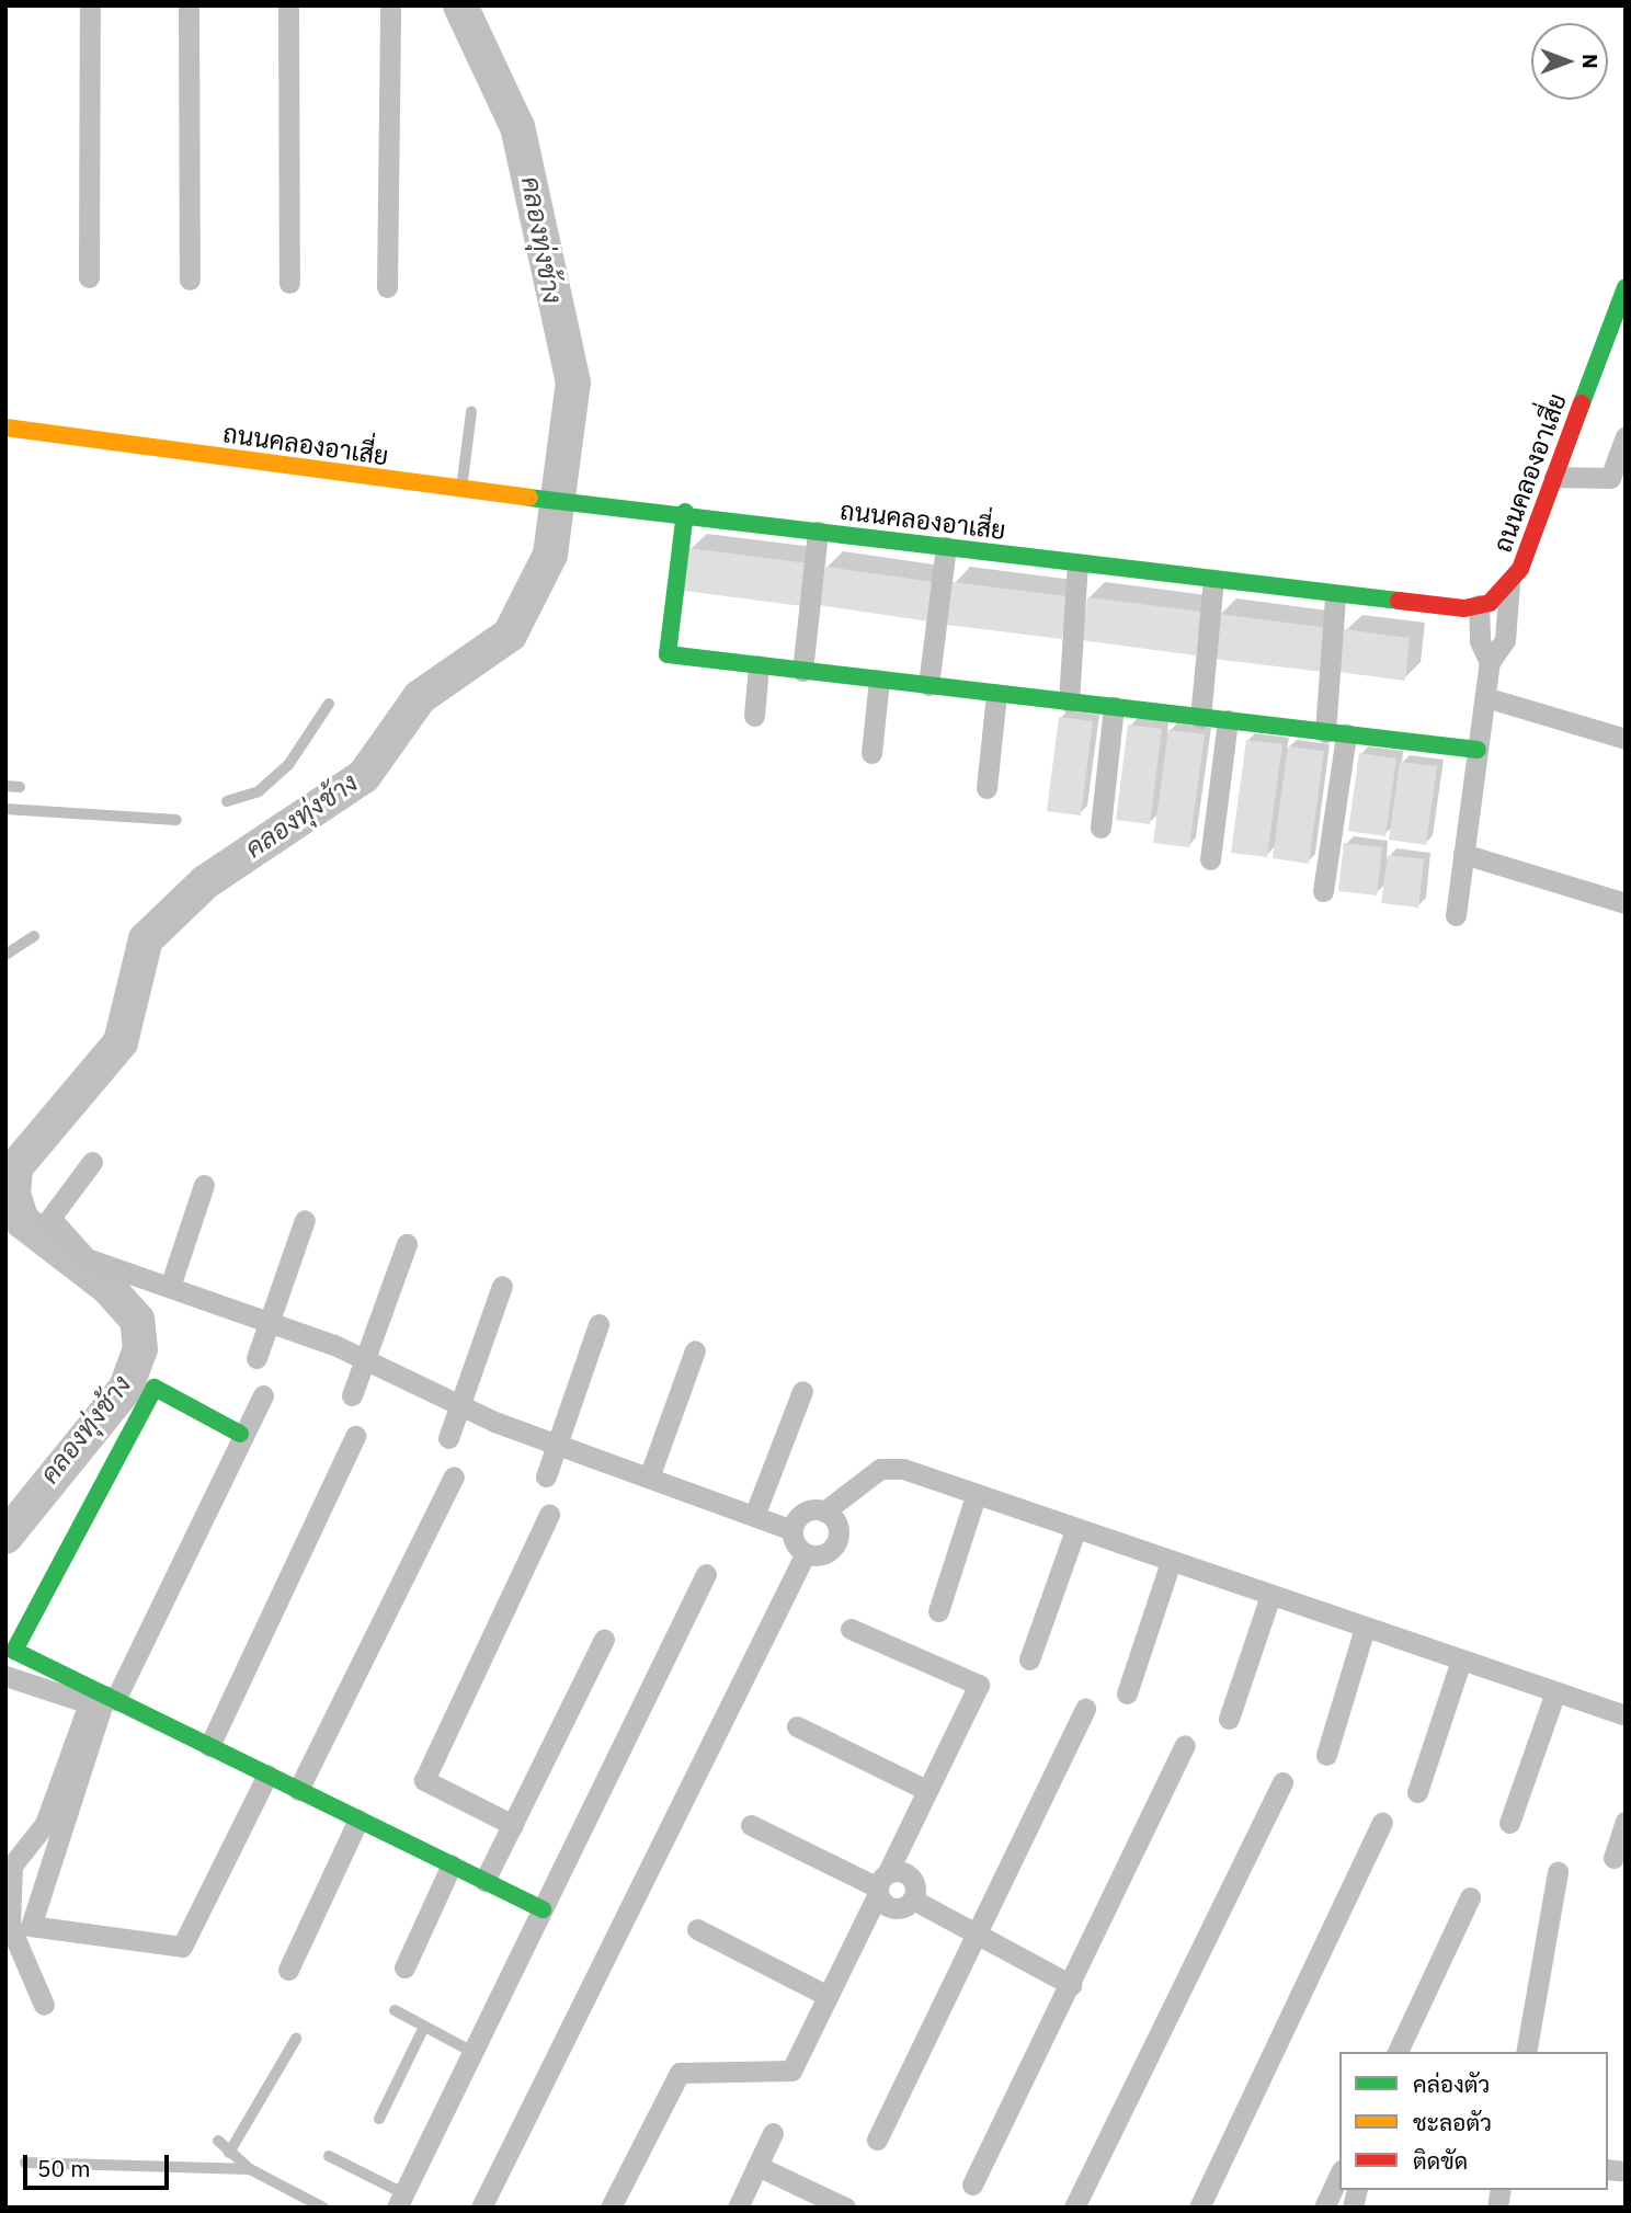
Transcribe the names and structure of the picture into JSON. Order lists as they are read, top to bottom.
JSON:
{
  "streets": {
    "street": ["ถนนคลองอาเสี่ย"]
  },
  "water": ["คลองทุ่งช้าง"],
  "legend": ["คล่องตัว", "ชะลอตัว", "ติดขัด"],
  "scale_bar": "50 m",
  "north": "right"
}
